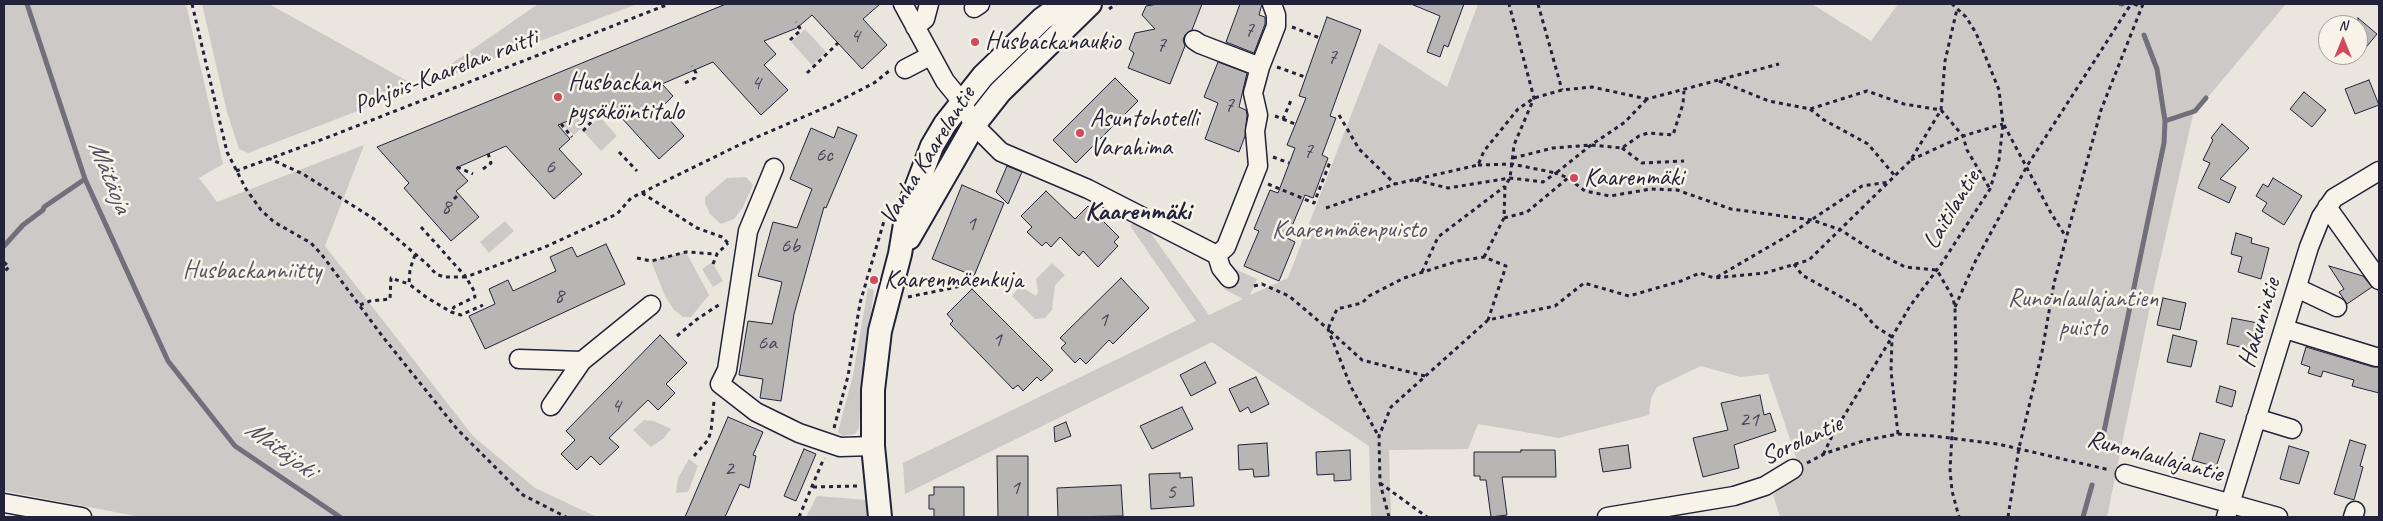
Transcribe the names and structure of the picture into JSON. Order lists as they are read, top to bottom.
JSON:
{
  "streets": {
    "main road": ["Vanha Kaarelantie"],
    "street": ["Hakunintie", "Sorolantie", "Runonlaulajantie"],
    "path": ["Pohjois-Kaarelan raitti", "Laitilantie"]
  },
  "crossings": [
    ["Laitilantie", "Sorolantie"],
    ["Hakunintie", "Runonlaulajantie"],
    ["Sorolantie", "Runonlaulajantie"]
  ],
  "districts": ["Kaarenmäki"],
  "water": ["Mätäoja", "Mätäjoki"],
  "parks": ["Kaarenmäenpuisto", "Husbackanniitty", "Runonlaulajantien puisto"],
  "places": [
    "Husbackanaukio",
    "Husbackan pysäköintitalo",
    "Asuntohotelli Varahima",
    "Kaarenmäki",
    "Kaarenmäenkuja"
  ],
  "house_numbers": [
    "7",
    "4",
    "7",
    "7",
    "4",
    "7",
    "7",
    "6c",
    "6",
    "8",
    "1",
    "6b",
    "8",
    "1",
    "1",
    "6a",
    "4",
    "21",
    "2",
    "1",
    "5"
  ],
  "north": "top"
}
